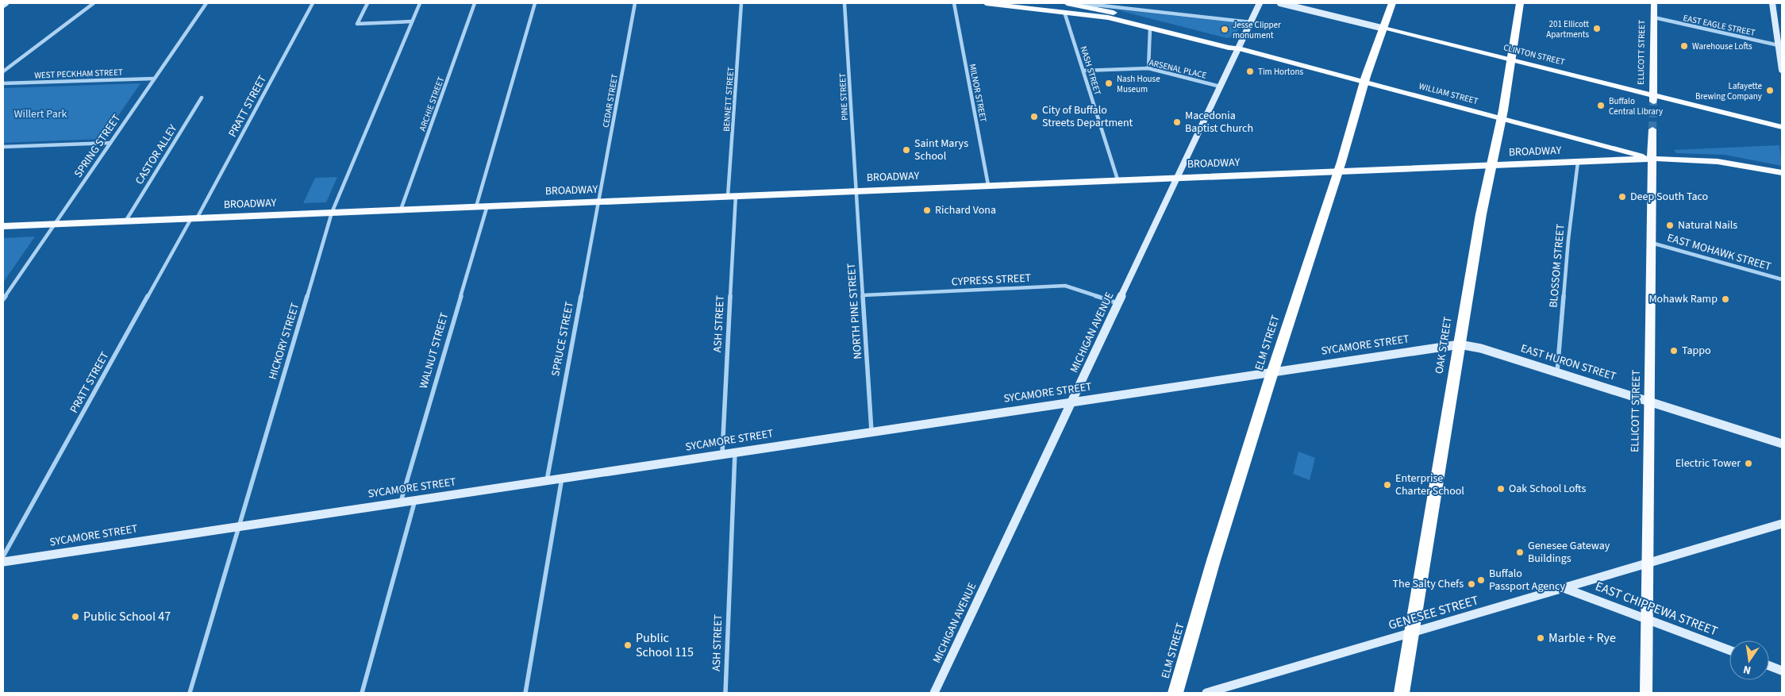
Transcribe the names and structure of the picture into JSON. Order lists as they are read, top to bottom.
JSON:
{
  "streets": {
    "highway": ["ELM STREET", "OAK STREET"],
    "main road": [
      "ELLICOTT STREET",
      "CLINTON STREET",
      "WILLIAM STREET",
      "BROADWAY"
    ],
    "street": [
      "EAST EAGLE STREET",
      "ARSENAL PLACE",
      "NASH STREET",
      "WEST PECKHAM STREET",
      "MILNOR STREET",
      "PINE STREET",
      "BENNETT STREET",
      "CEDAR STREET",
      "ARCHIE STREET",
      "PRATT STREET",
      "SPRING STREET",
      "CASTOR ALLEY",
      "EAST MOHAWK STREET",
      "BLOSSOM STREET",
      "CYPRESS STREET",
      "NORTH PINE STREET",
      "ASH STREET",
      "MICHIGAN AVENUE",
      "SPRUCE STREET",
      "HICKORY STREET",
      "SYCAMORE STREET",
      "WALNUT STREET",
      "EAST HURON STREET",
      "EAST CHIPPEWA STREET",
      "GENESEE STREET"
    ]
  },
  "crossings": [
    ["EAST EAGLE STREET", "ELLICOTT STREET"],
    ["ELLICOTT STREET", "CLINTON STREET"],
    ["ELLICOTT STREET", "WILLIAM STREET"],
    ["ELLICOTT STREET", "BROADWAY"],
    ["ELLICOTT STREET", "EAST MOHAWK STREET"],
    ["ELLICOTT STREET", "EAST HURON STREET"],
    ["ELLICOTT STREET", "EAST CHIPPEWA STREET"],
    ["ELLICOTT STREET", "GENESEE STREET"],
    ["CLINTON STREET", "ELM STREET"],
    ["CLINTON STREET", "OAK STREET"],
    ["ARSENAL PLACE", "NASH STREET"],
    ["ARSENAL PLACE", "MICHIGAN AVENUE"],
    ["NASH STREET", "WILLIAM STREET"],
    ["NASH STREET", "BROADWAY"],
    ["WEST PECKHAM STREET", "SPRING STREET"],
    ["MILNOR STREET", "BROADWAY"],
    ["WILLIAM STREET", "BROADWAY"],
    ["WILLIAM STREET", "MICHIGAN AVENUE"],
    ["WILLIAM STREET", "ELM STREET"],
    ["WILLIAM STREET", "OAK STREET"],
    ["PINE STREET", "BROADWAY"],
    ["PINE STREET", "NORTH PINE STREET"],
    ["BENNETT STREET", "BROADWAY"],
    ["BENNETT STREET", "ASH STREET"],
    ["CEDAR STREET", "BROADWAY"],
    ["CEDAR STREET", "SPRUCE STREET"],
    ["ARCHIE STREET", "BROADWAY"],
    ["PRATT STREET", "BROADWAY"],
    ["SPRING STREET", "BROADWAY"],
    ["BROADWAY", "CASTOR ALLEY"],
    ["BROADWAY", "BLOSSOM STREET"],
    ["BROADWAY", "NORTH PINE STREET"],
    ["BROADWAY", "ASH STREET"],
    ["BROADWAY", "MICHIGAN AVENUE"],
    ["BROADWAY", "SPRUCE STREET"],
    ["BROADWAY", "HICKORY STREET"],
    ["BROADWAY", "ELM STREET"],
    ["BROADWAY", "OAK STREET"],
    ["BROADWAY", "WALNUT STREET"],
    ["BLOSSOM STREET", "EAST HURON STREET"],
    ["CYPRESS STREET", "NORTH PINE STREET"],
    ["CYPRESS STREET", "MICHIGAN AVENUE"],
    ["NORTH PINE STREET", "SYCAMORE STREET"],
    ["ASH STREET", "SYCAMORE STREET"],
    ["MICHIGAN AVENUE", "SYCAMORE STREET"],
    ["SPRUCE STREET", "SYCAMORE STREET"],
    ["HICKORY STREET", "SYCAMORE STREET"],
    ["ELM STREET", "SYCAMORE STREET"],
    ["SYCAMORE STREET", "OAK STREET"],
    ["SYCAMORE STREET", "WALNUT STREET"],
    ["SYCAMORE STREET", "EAST HURON STREET"],
    ["OAK STREET", "EAST HURON STREET"],
    ["OAK STREET", "GENESEE STREET"],
    ["EAST CHIPPEWA STREET", "GENESEE STREET"]
  ],
  "parks": ["Willert Park"],
  "places": [
    "201 Ellicott Apartments",
    "Jesse Clipper monument",
    "Warehouse Lofts",
    "Tim Hortons",
    "Nash House Museum",
    "Lafayette Brewing Company",
    "Buffalo Central Library",
    "City of Buffalo Streets Department",
    "Macedonia Baptist Church",
    "Saint Marys School",
    "Deep South Taco",
    "Richard Vona",
    "Natural Nails",
    "Mohawk Ramp",
    "Tappo",
    "Electric Tower",
    "Enterprise Charter School",
    "Oak School Lofts",
    "Genesee Gateway Buildings",
    "Buffalo Passport Agency",
    "The Salty Chefs",
    "Public School 47",
    "Marble + Rye",
    "Public School 115"
  ],
  "north": "bottom"
}
